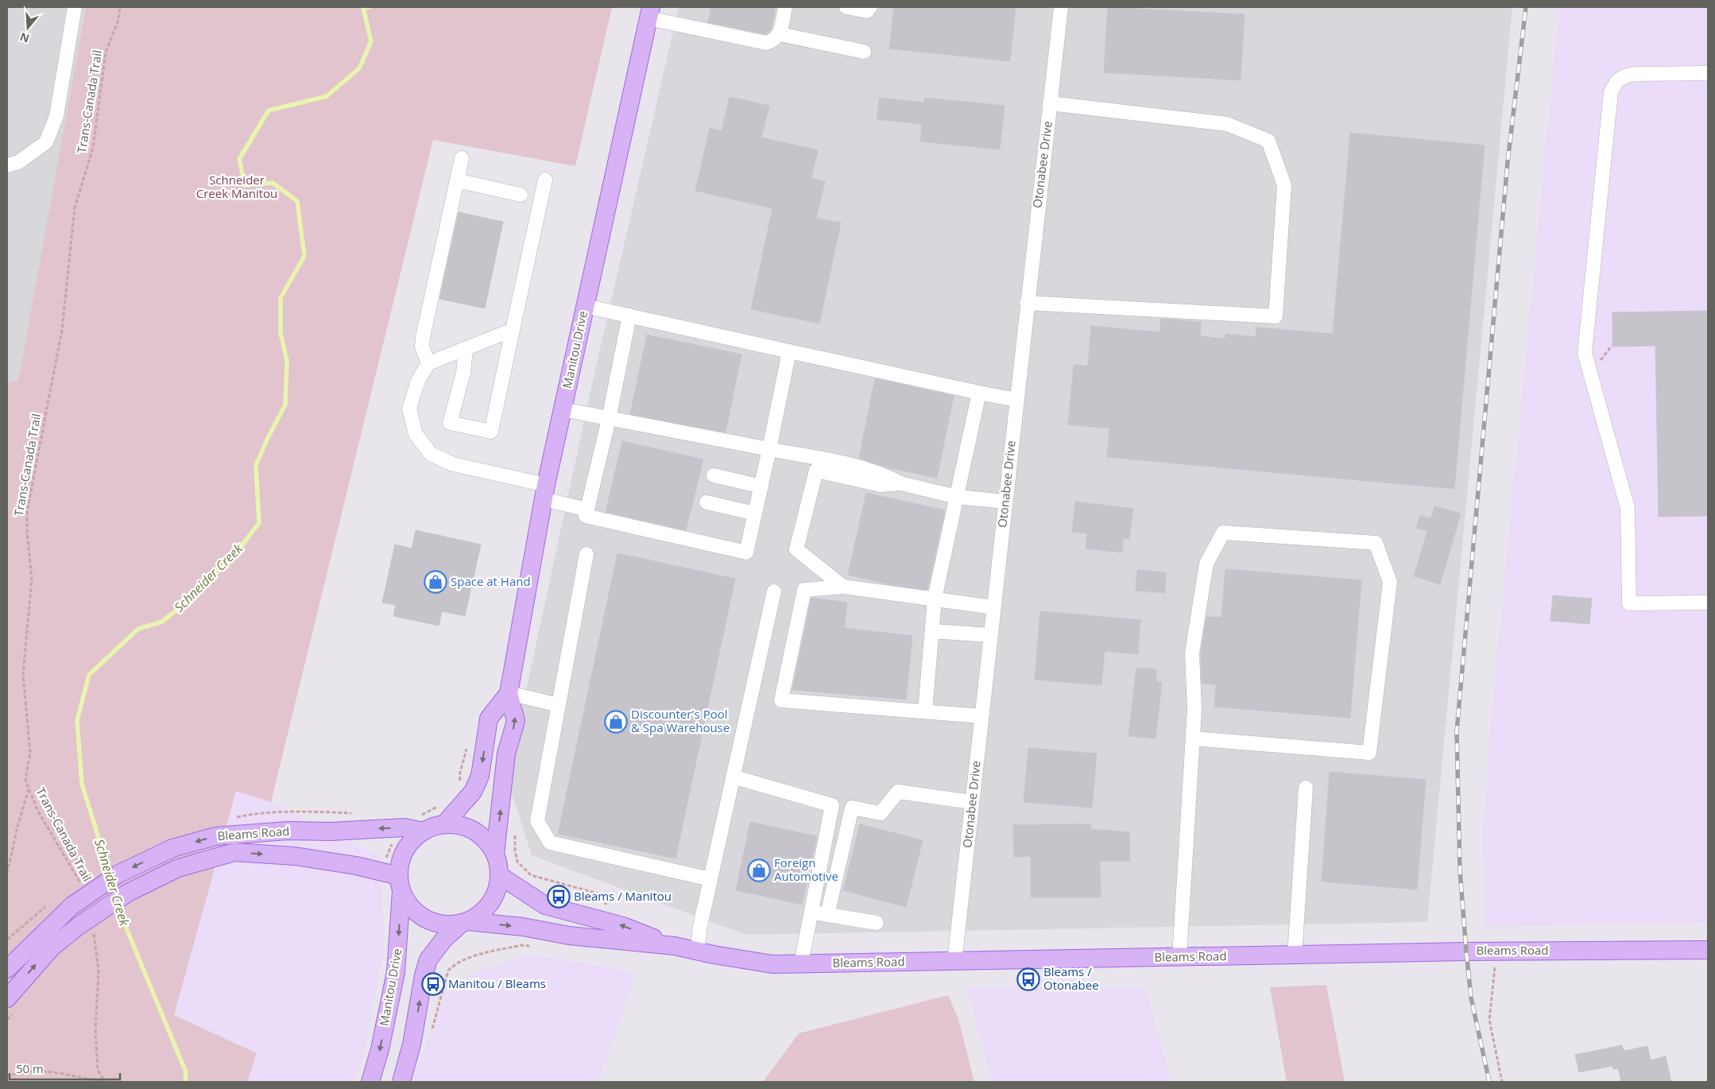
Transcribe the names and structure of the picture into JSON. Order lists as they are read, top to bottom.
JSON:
{
  "streets": {
    "main road": ["Manitou Drive", "Bleams Road"],
    "street": ["Otonabee Drive"],
    "path": ["Trans-Canada Trail"]
  },
  "crossings": [
    ["Otonabee Drive", "Bleams Road"],
    ["Manitou Drive", "Bleams Road"]
  ],
  "water": ["Schneider Creek"],
  "parks": ["Schneider Creek Manitou"],
  "places": {
    "shop": ["Space at Hand", "Discounter's Pool & Spa Warehouse", "Foreign Automotive"],
    "bus stop": ["Bleams / Manitou", "Bleams / Otonabee", "Manitou / Bleams"]
  },
  "scale_bar": "50 m",
  "north": "bottom"
}
